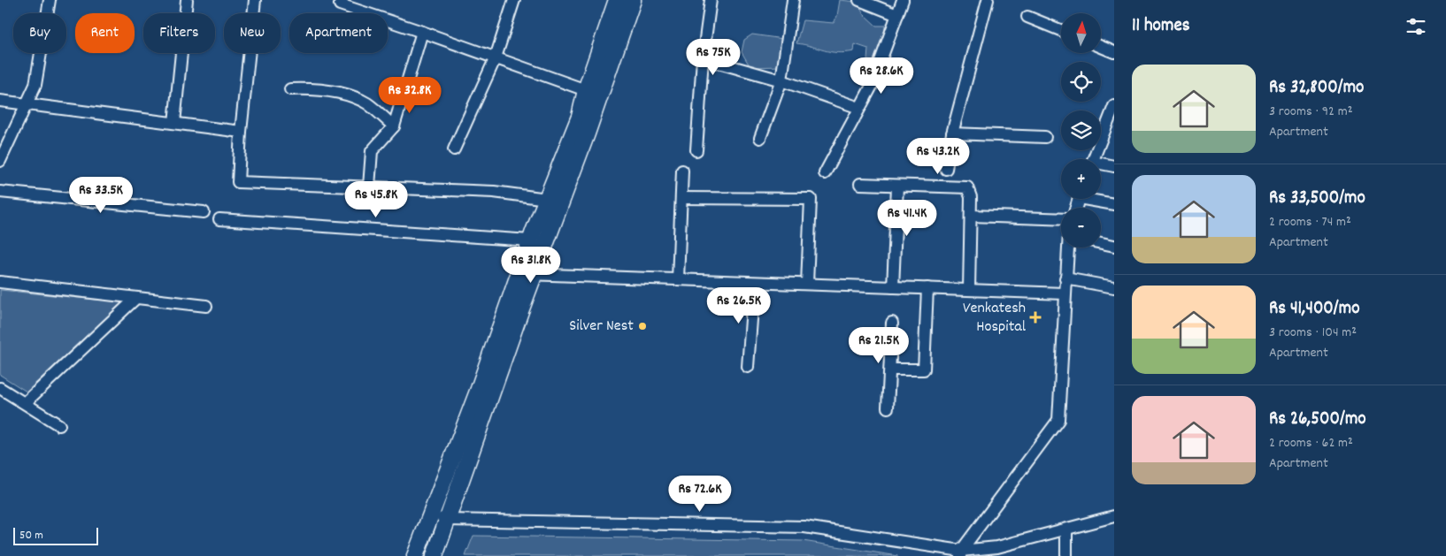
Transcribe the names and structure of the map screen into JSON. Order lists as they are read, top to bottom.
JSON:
{
  "places": {
    "health": ["Venkatesh Hospital"],
    "other": ["Silver Nest"]
  },
  "scale_bar": "50 m",
  "north": "top",
  "page": {
    "heading": "11 homes",
    "map_buttons": ["+", "−"],
    "chip": [
      "Buy",
      "Rent",
      "Filters",
      "New",
      "Apartment"
    ],
    "price": [
      "Rs 75K",
      "Rs 28.6K",
      "Rs 32.8K",
      "Rs 43.2K",
      "Rs 33.5K",
      "Rs 45.8K",
      "Rs 41.4K",
      "Rs 31.8K",
      "Rs 26.5K",
      "Rs 21.5K",
      "Rs 72.6K"
    ],
    "list": [
      {
        "name": "Rs 32,800/mo",
        "note": "3 rooms · 92 m² · Apartment"
      },
      {
        "name": "Rs 33,500/mo",
        "note": "2 rooms · 74 m² · Apartment"
      },
      {
        "name": "Rs 41,400/mo",
        "note": "3 rooms · 104 m² · Apartment"
      },
      {
        "name": "Rs 26,500/mo",
        "note": "2 rooms · 62 m² · Apartment"
      }
    ],
    "scale": "50 m"
  }
}
